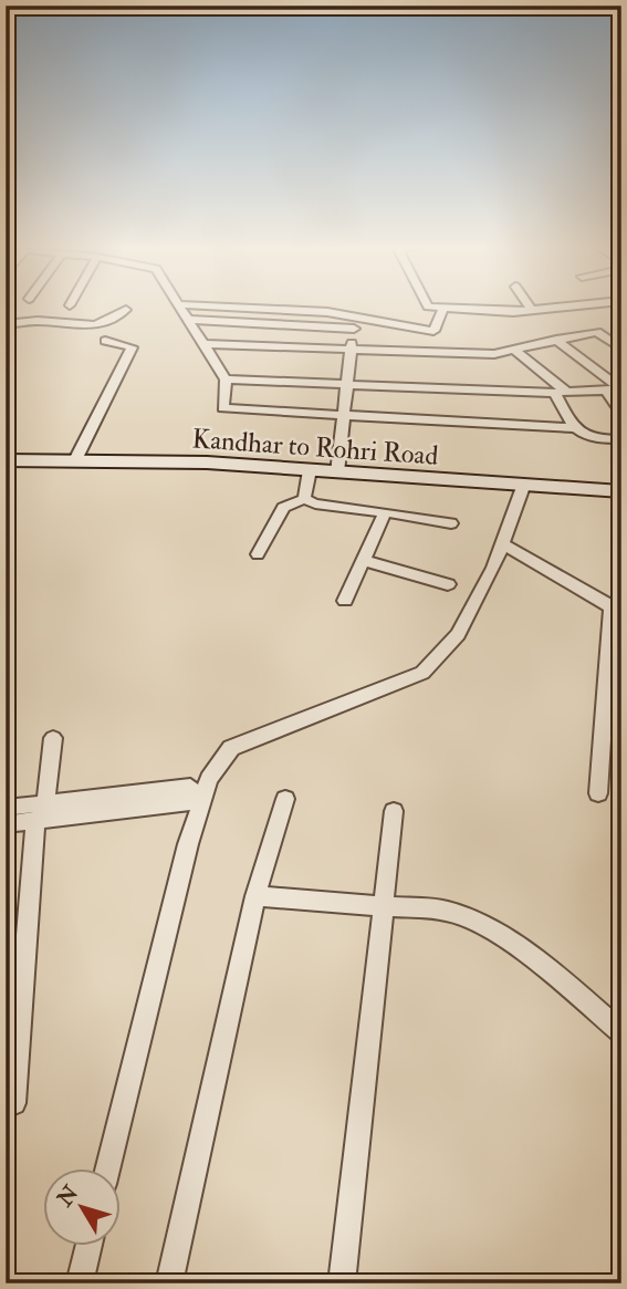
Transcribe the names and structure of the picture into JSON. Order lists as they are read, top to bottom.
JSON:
{
  "streets": {
    "street": ["Kandhar to Rohri Road"]
  },
  "north": "top left"
}
